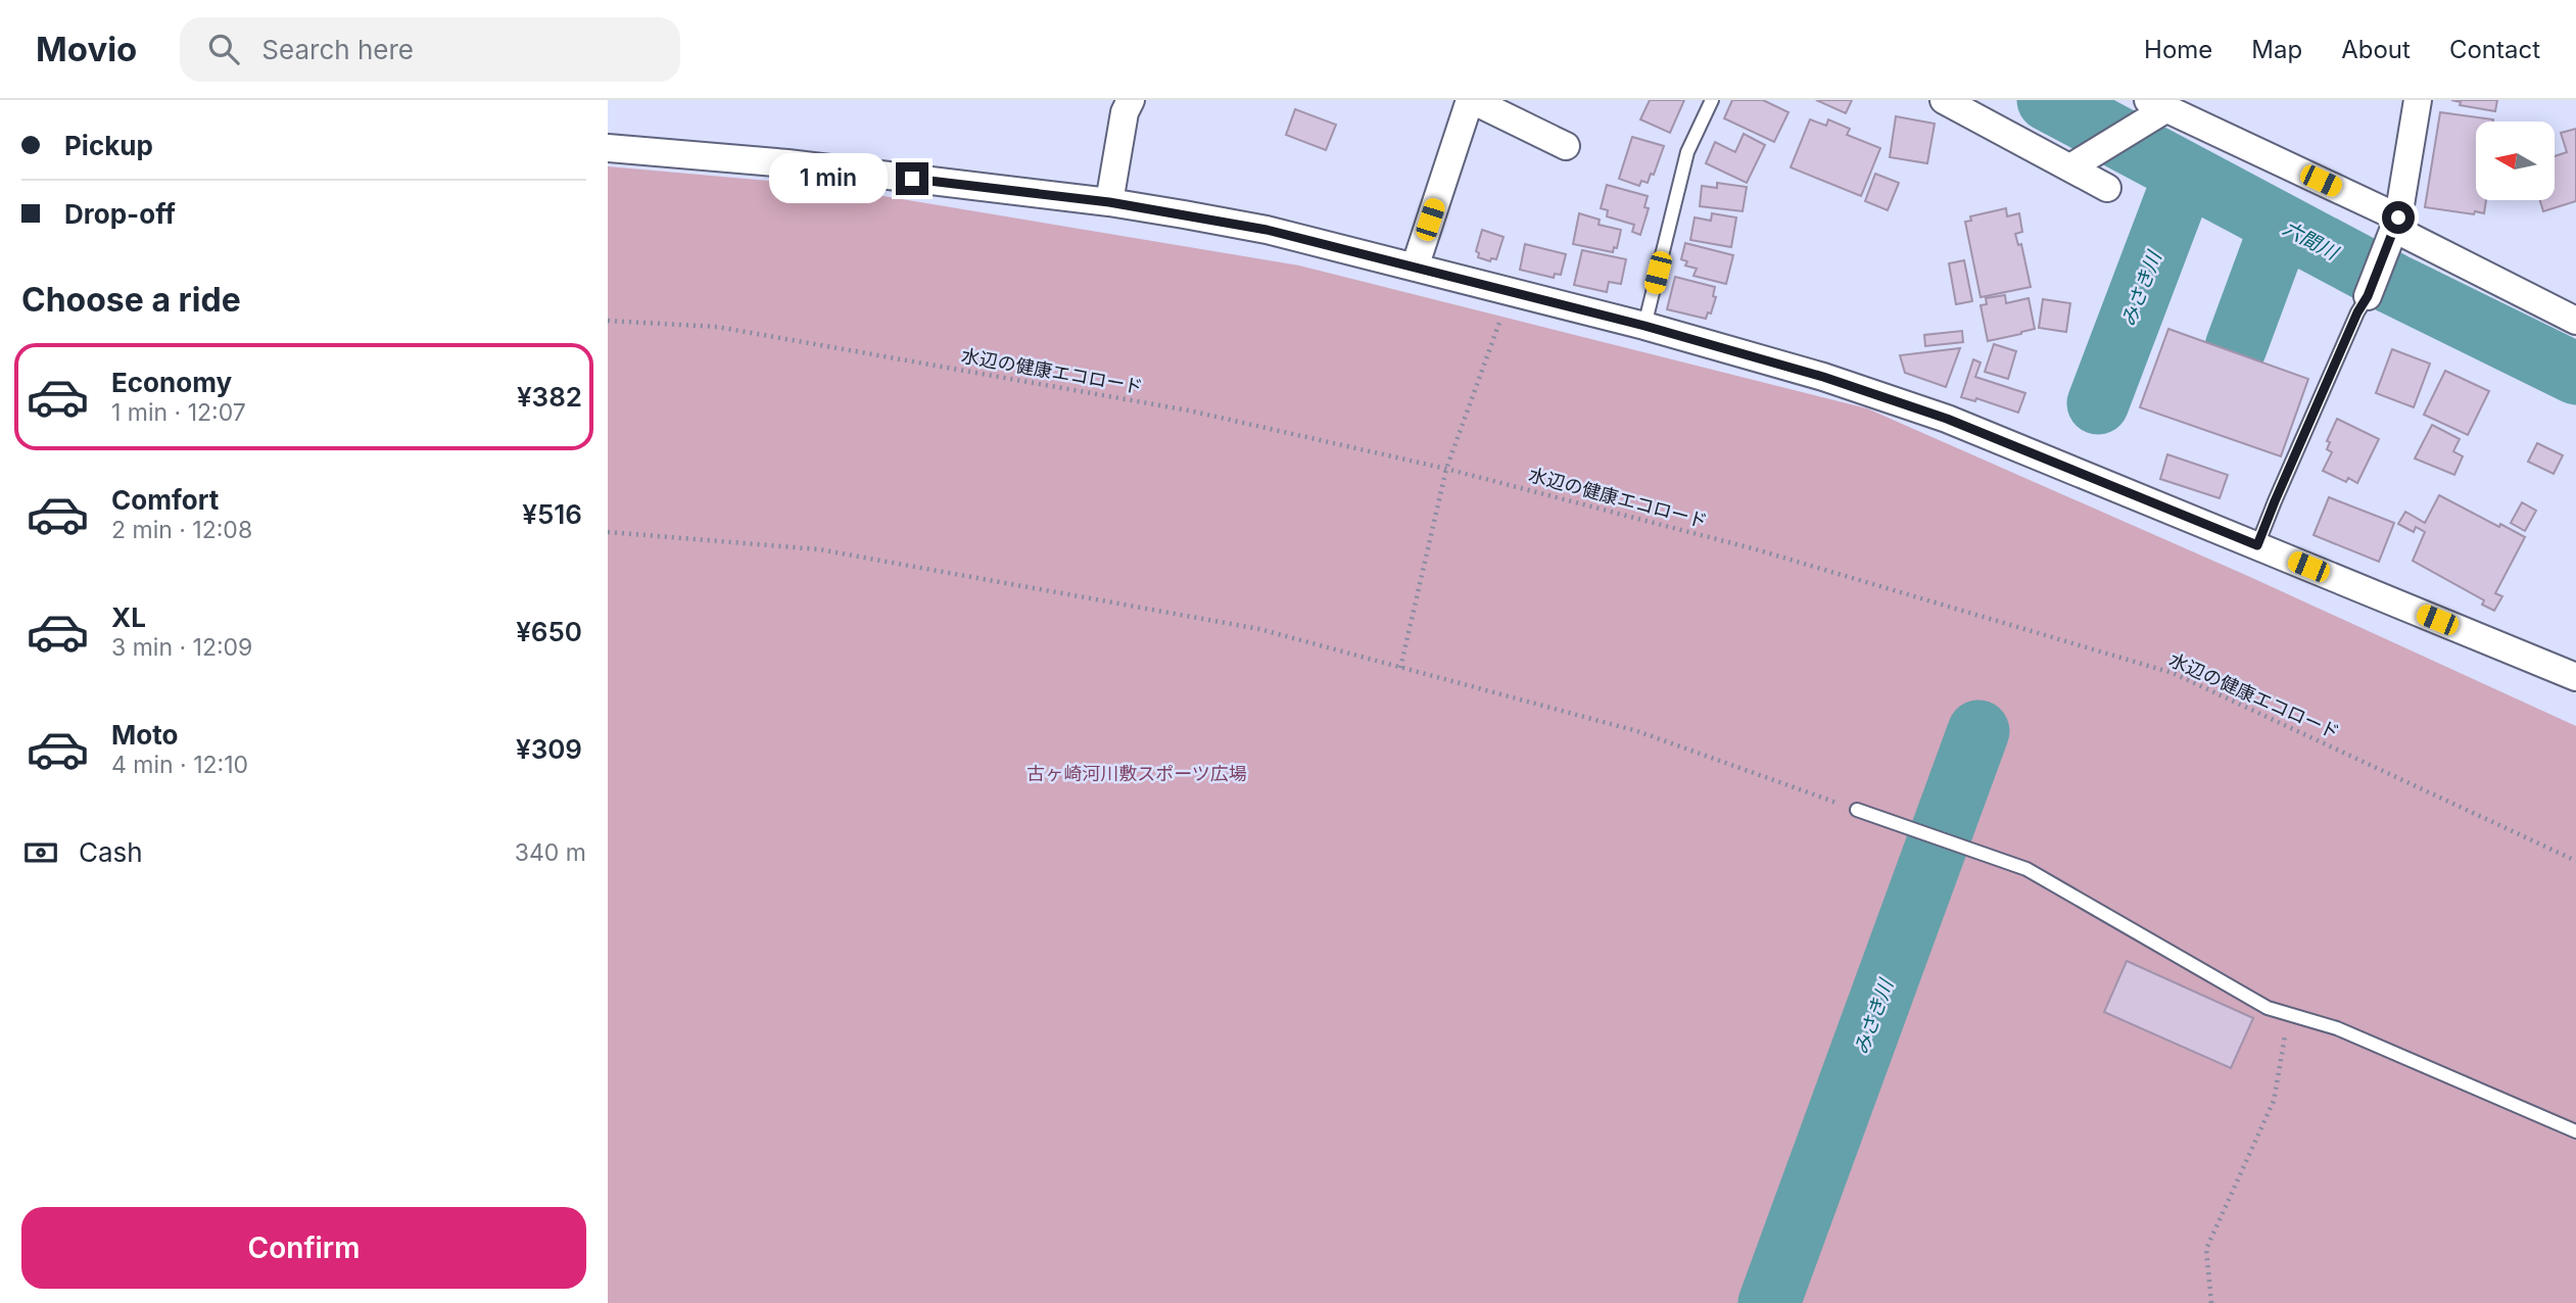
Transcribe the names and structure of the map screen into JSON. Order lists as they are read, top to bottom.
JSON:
{
  "streets": {
    "path": ["水辺の健康エコロード"]
  },
  "water": ["六間川", "みさき川"],
  "parks": ["古ヶ崎河川敷スポーツ広場"],
  "north": "left",
  "page": {
    "header": "Movio",
    "search": "Search here",
    "nav": [
      "Home",
      "Map",
      "About",
      "Contact"
    ],
    "banner": ["Pickup", "Drop-off"],
    "bubble": "1 min",
    "heading": "Choose a ride",
    "list": [
      {
        "name": "Economy",
        "note": "1 min · 12:07",
        "value": "¥382"
      },
      {
        "name": "Comfort",
        "note": "2 min · 12:08",
        "value": "¥516"
      },
      {
        "name": "XL",
        "note": "3 min · 12:09",
        "value": "¥650"
      },
      {
        "name": "Moto",
        "note": "4 min · 12:10",
        "value": "¥309"
      }
    ],
    "pay": ["Cash", "340 m"],
    "buttons": "Confirm"
  }
}
